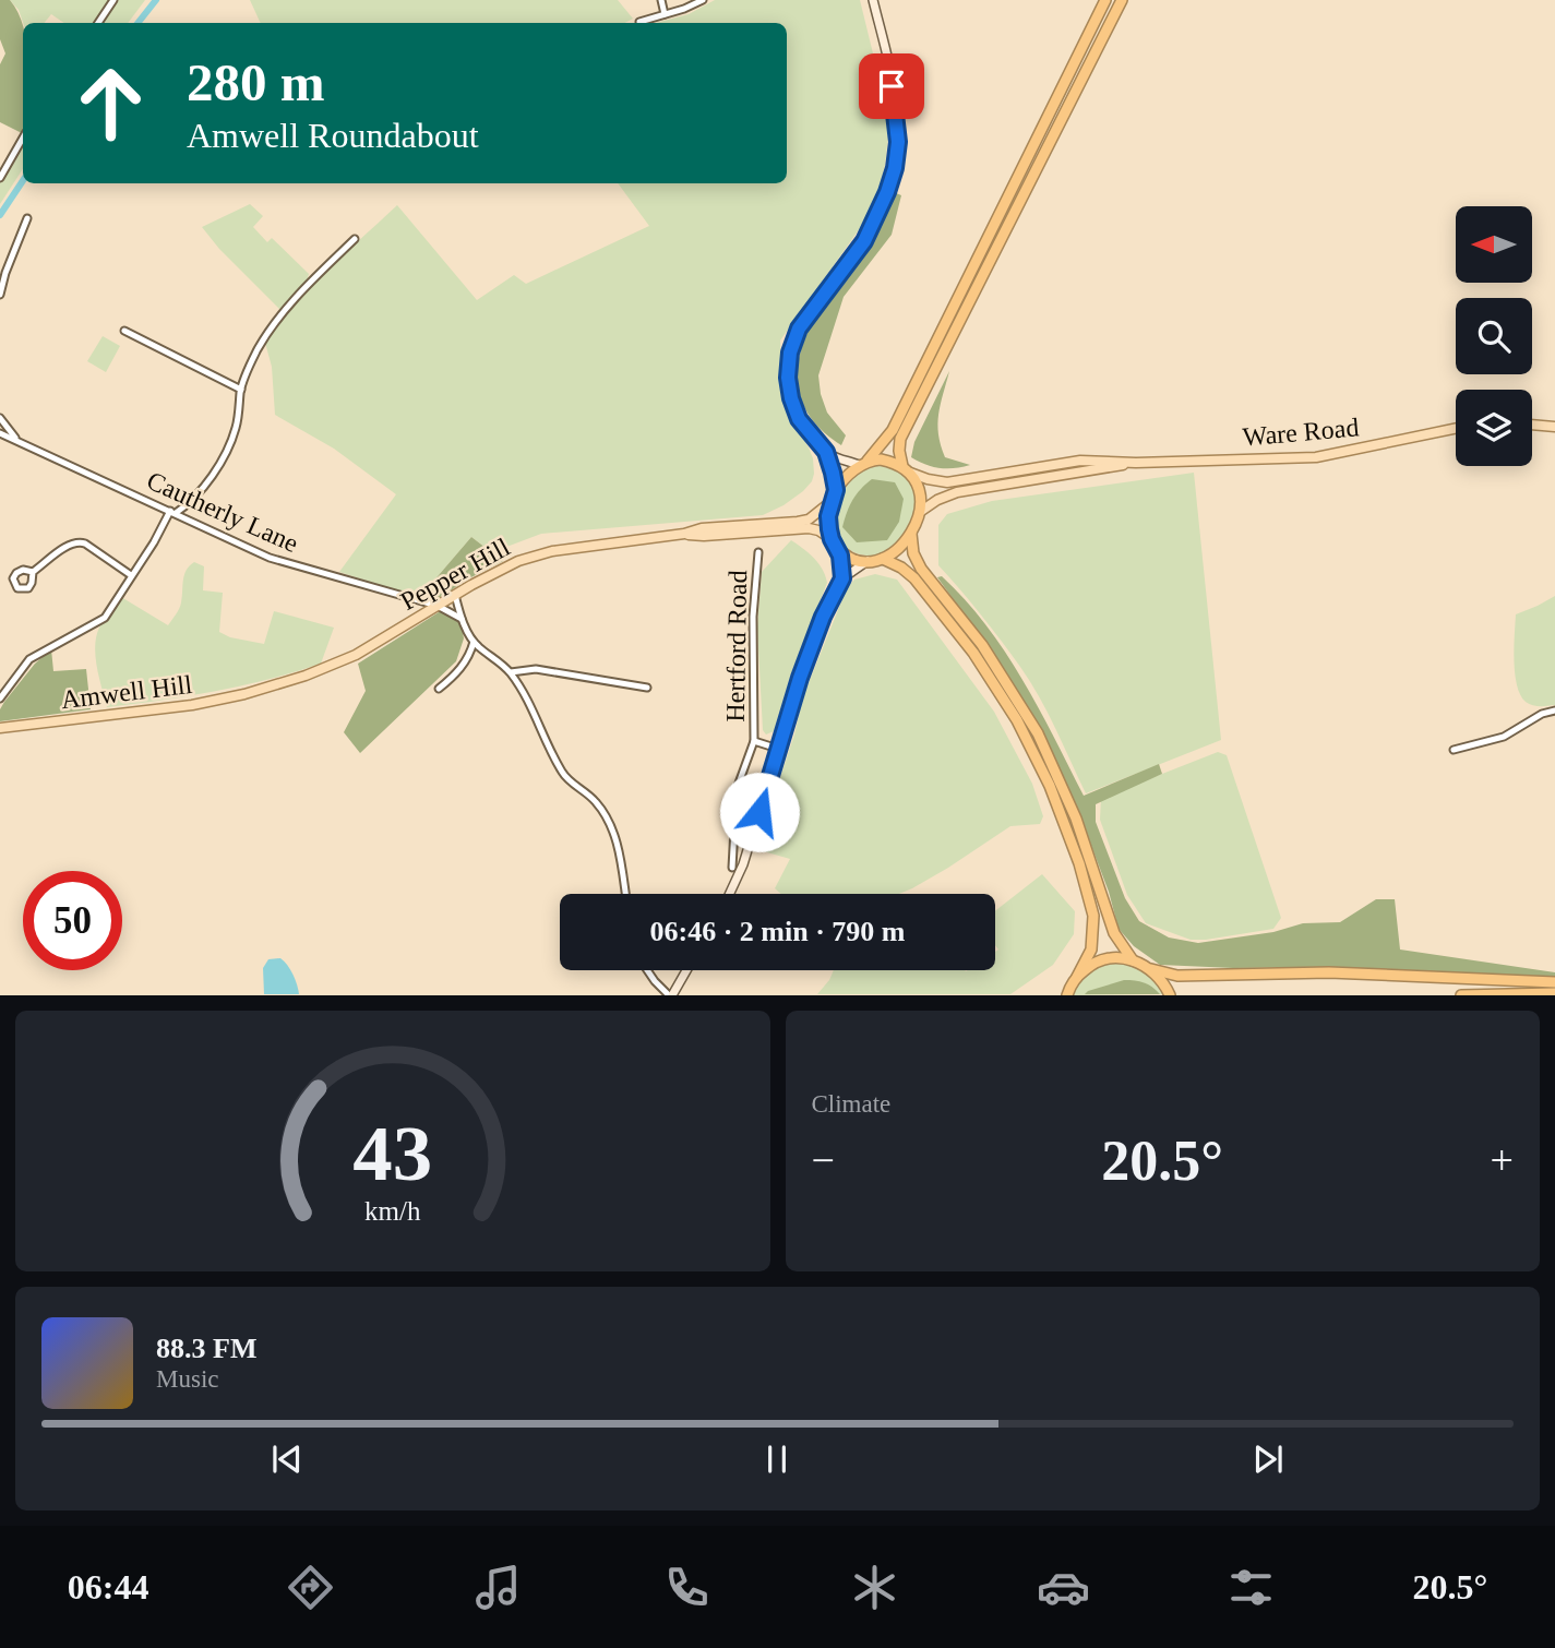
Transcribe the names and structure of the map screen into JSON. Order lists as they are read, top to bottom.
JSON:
{
  "streets": {
    "main road": ["Ware Road", "Pepper Hill", "Amwell Hill"],
    "street": ["Cautherly Lane", "Hertford Road"]
  },
  "crossings": [
    ["Ware Road", "Pepper Hill"],
    ["Cautherly Lane", "Pepper Hill"],
    ["Pepper Hill", "Amwell Hill"]
  ],
  "north": "left",
  "page": {
    "turn": ["280 m", "Amwell Roundabout"],
    "limit": "50",
    "trip": "06:46 · 2 min · 790 m",
    "tile": "Climate",
    "heat": ["−", "20.5°", "+"],
    "song": ["88.3 FM", "Music"],
    "tabs": ["06:44", "20.5°"],
    "gauge": ["43", "km/h"]
  }
}
